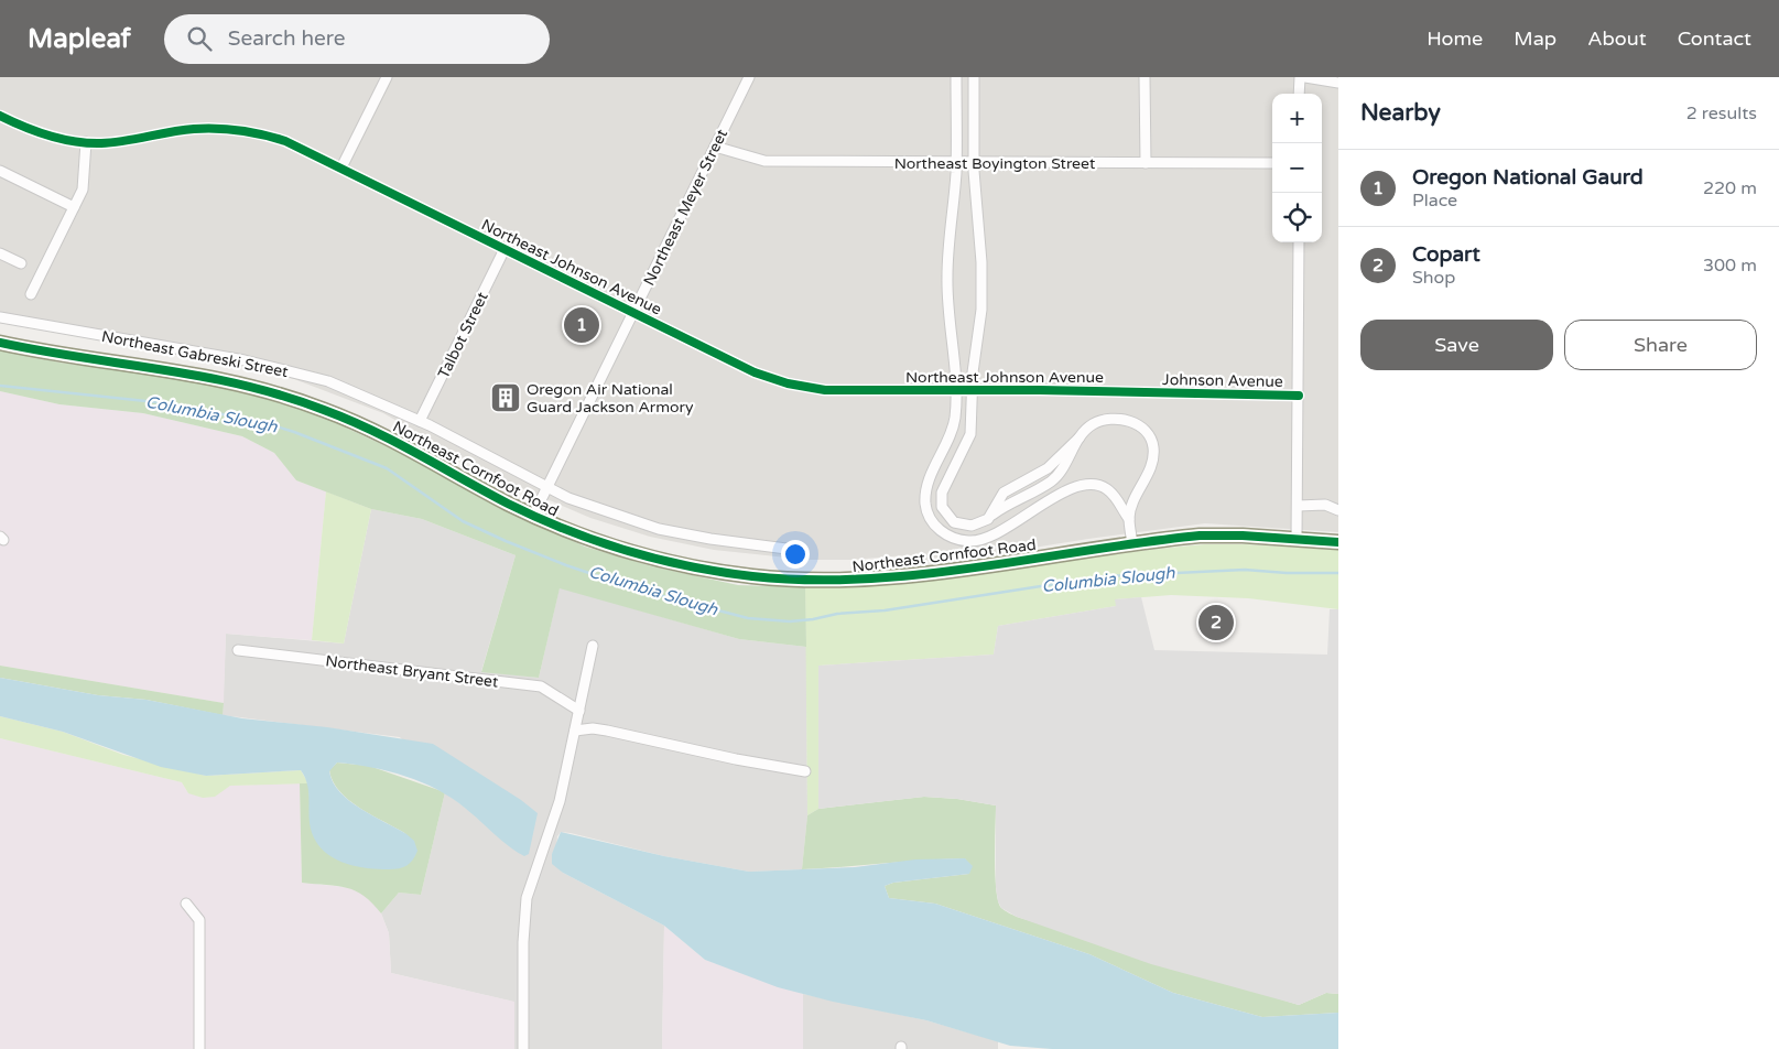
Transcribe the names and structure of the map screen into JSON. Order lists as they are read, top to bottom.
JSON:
{
  "streets": {
    "street": [
      "Northeast Boyington Street",
      "Northeast Meyer Street",
      "Northeast Johnson Avenue",
      "Talbot Street",
      "Northeast Gabreski Street",
      "Johnson Avenue",
      "Northeast Cornfoot Road",
      "Northeast Bryant Street"
    ]
  },
  "crossings": [
    ["Northeast Boyington Street", "Northeast Meyer Street"],
    ["Northeast Meyer Street", "Northeast Johnson Avenue"],
    ["Northeast Meyer Street", "Northeast Gabreski Street"],
    ["Northeast Meyer Street", "Northeast Cornfoot Road"],
    ["Northeast Johnson Avenue", "Talbot Street"],
    ["Northeast Johnson Avenue", "Johnson Avenue"],
    ["Talbot Street", "Northeast Gabreski Street"]
  ],
  "water": ["Columbia Slough"],
  "places": {
    "building": ["Oregon Air National Guard Jackson Armory"]
  },
  "page": {
    "header": "Mapleaf",
    "search": "Search here",
    "nav": [
      "Home",
      "Map",
      "About",
      "Contact"
    ],
    "heading": ["Nearby", "2 results"],
    "map_buttons": ["+", "−"],
    "list": [
      {
        "mark": "1",
        "name": "Oregon National Gaurd",
        "note": "Place",
        "value": "220 m"
      },
      {
        "mark": "2",
        "name": "Copart",
        "note": "Shop",
        "value": "300 m"
      }
    ],
    "buttons": ["Save", "Share"],
    "pins": ["1", "2"]
  }
}
